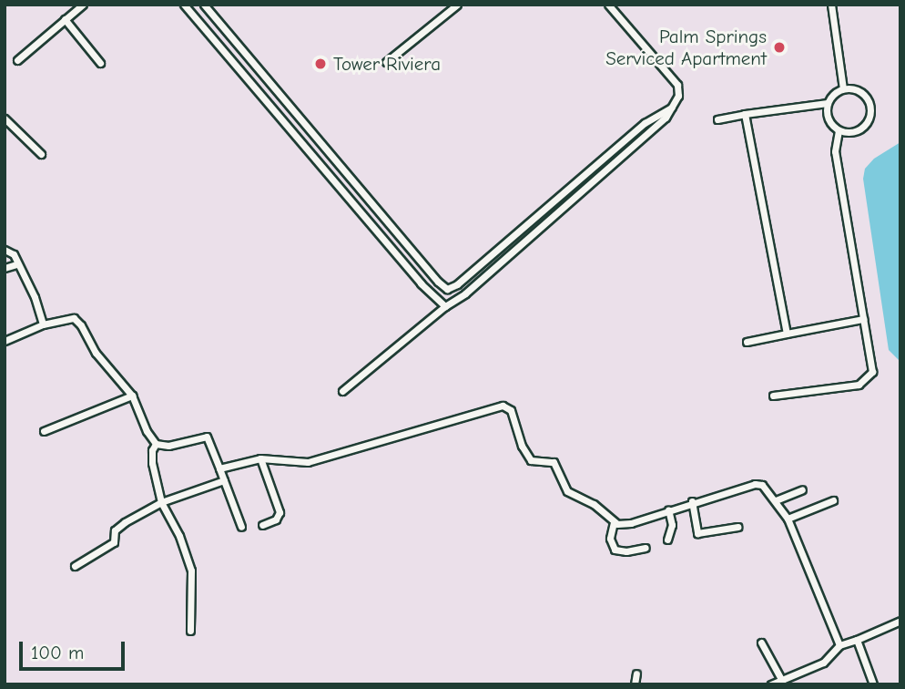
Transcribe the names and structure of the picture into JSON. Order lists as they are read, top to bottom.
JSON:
{
  "places": ["Palm Springs Serviced Apartment", "Tower Riviera"],
  "scale_bar": "100 m"
}
